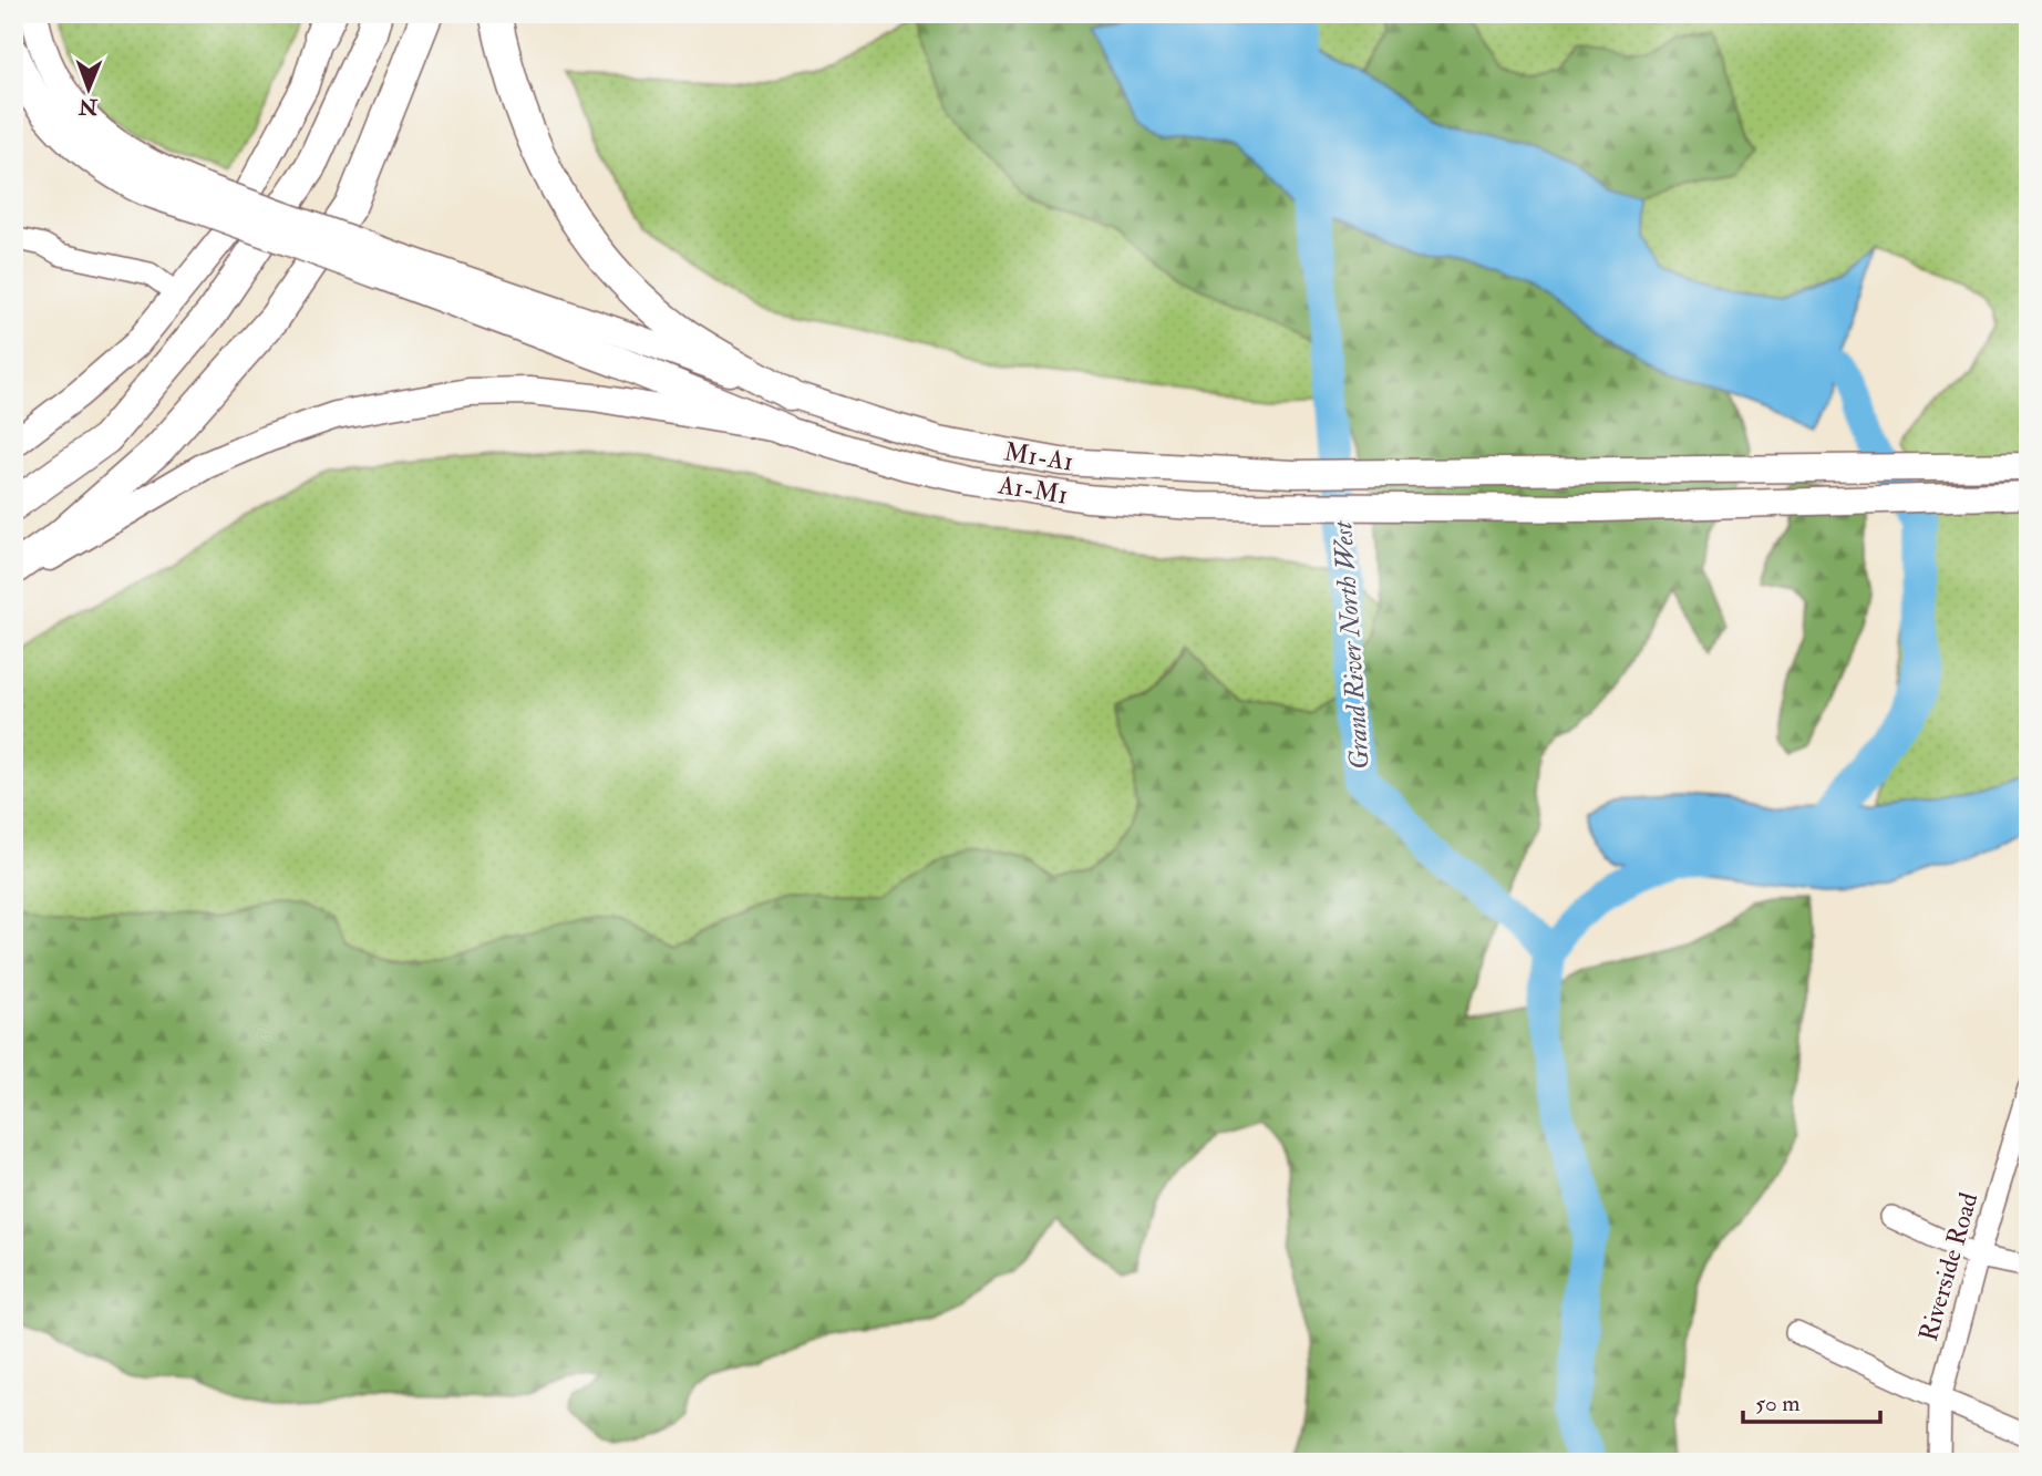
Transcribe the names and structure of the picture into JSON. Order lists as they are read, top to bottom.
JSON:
{
  "streets": {
    "main road": ["M1-A1", "A1-M1"],
    "street": ["Riverside Road"]
  },
  "water": ["Grand River North West"],
  "scale_bar": "50 m",
  "north": "bottom"
}
